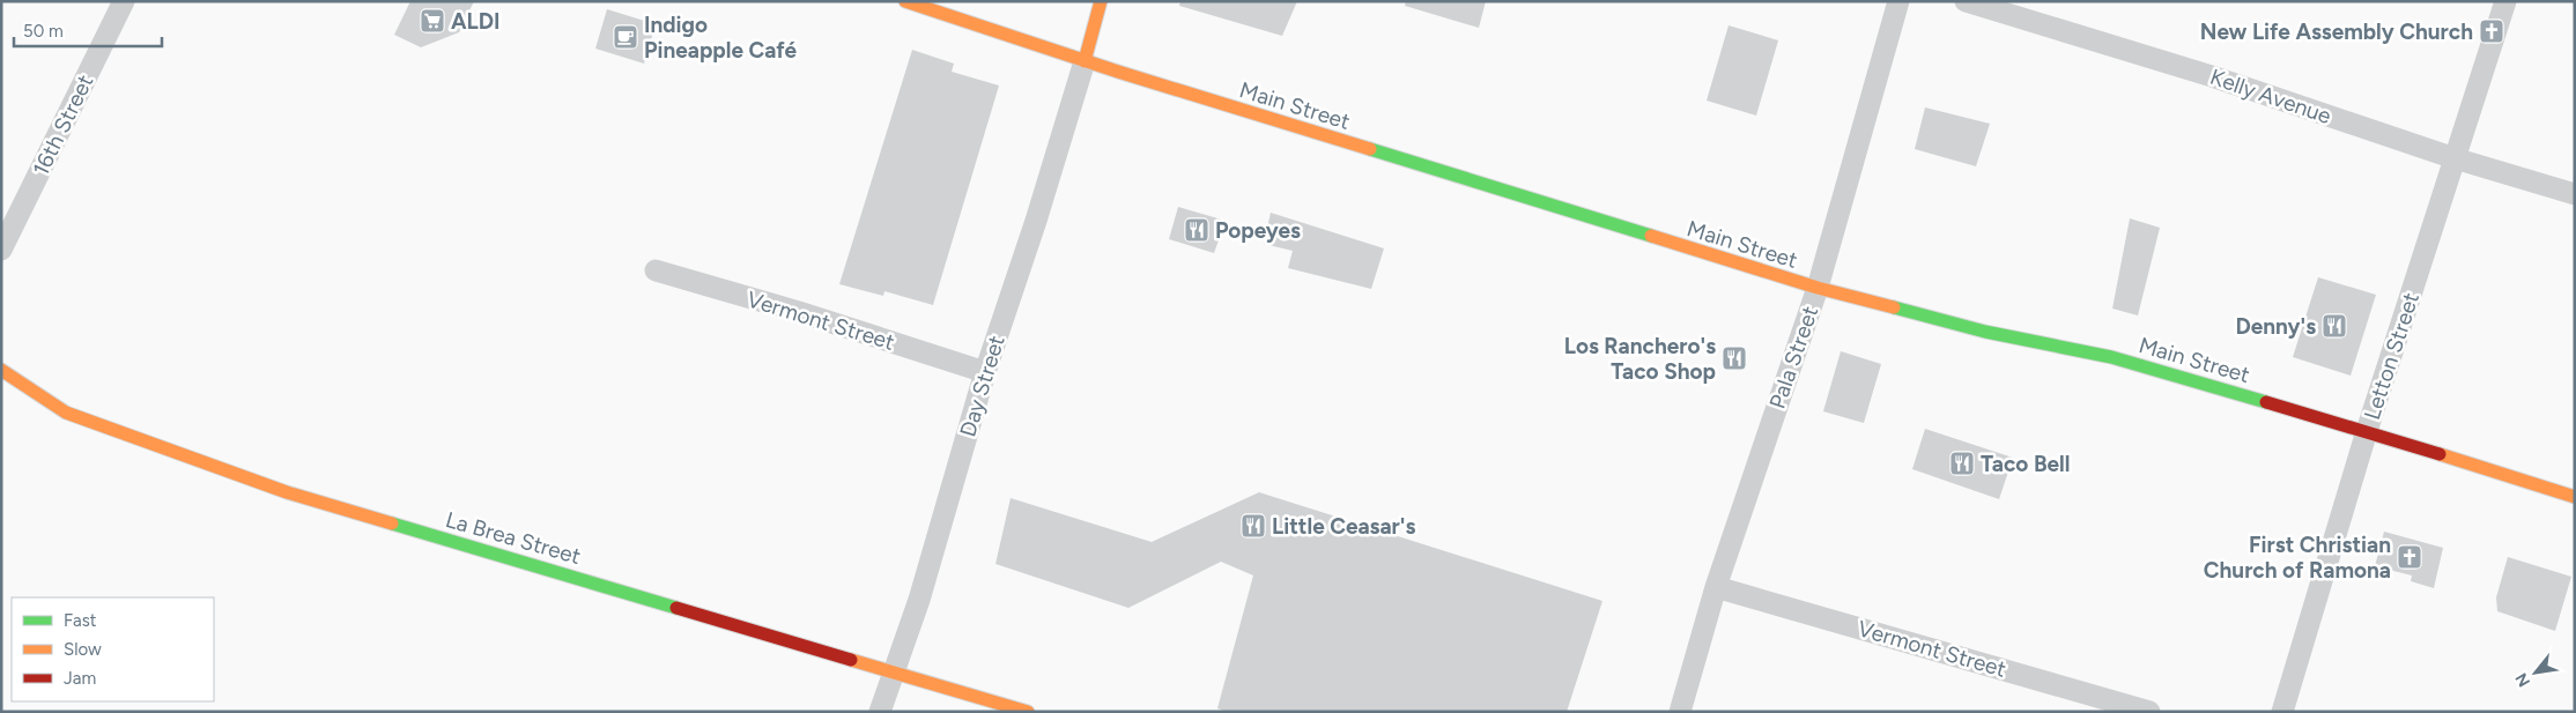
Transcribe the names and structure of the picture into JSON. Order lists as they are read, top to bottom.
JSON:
{
  "streets": {
    "main road": ["Main Street", "La Brea Street"],
    "street": [
      "Kelly Avenue",
      "16th Street",
      "Vermont Street",
      "Letton Street",
      "Pala Street",
      "Day Street"
    ]
  },
  "crossings": [
    ["Kelly Avenue", "Letton Street"],
    ["Main Street", "Letton Street"],
    ["Main Street", "Pala Street"],
    ["Main Street", "Day Street"],
    ["Vermont Street", "Pala Street"],
    ["Vermont Street", "Day Street"],
    ["Day Street", "La Brea Street"]
  ],
  "places": {
    "supermarket": ["ALDI"],
    "church": ["New Life Assembly Church", "First Christian Church of Ramona"],
    "cafe": ["Indigo Pineapple Café"],
    "restaurant": [
      "Popeyes",
      "Denny's",
      "Los Ranchero's Taco Shop",
      "Taco Bell",
      "Little Ceasar's"
    ]
  },
  "legend": ["Fast", "Slow", "Jam"],
  "scale_bar": "50 m",
  "north": "bottom left"
}
